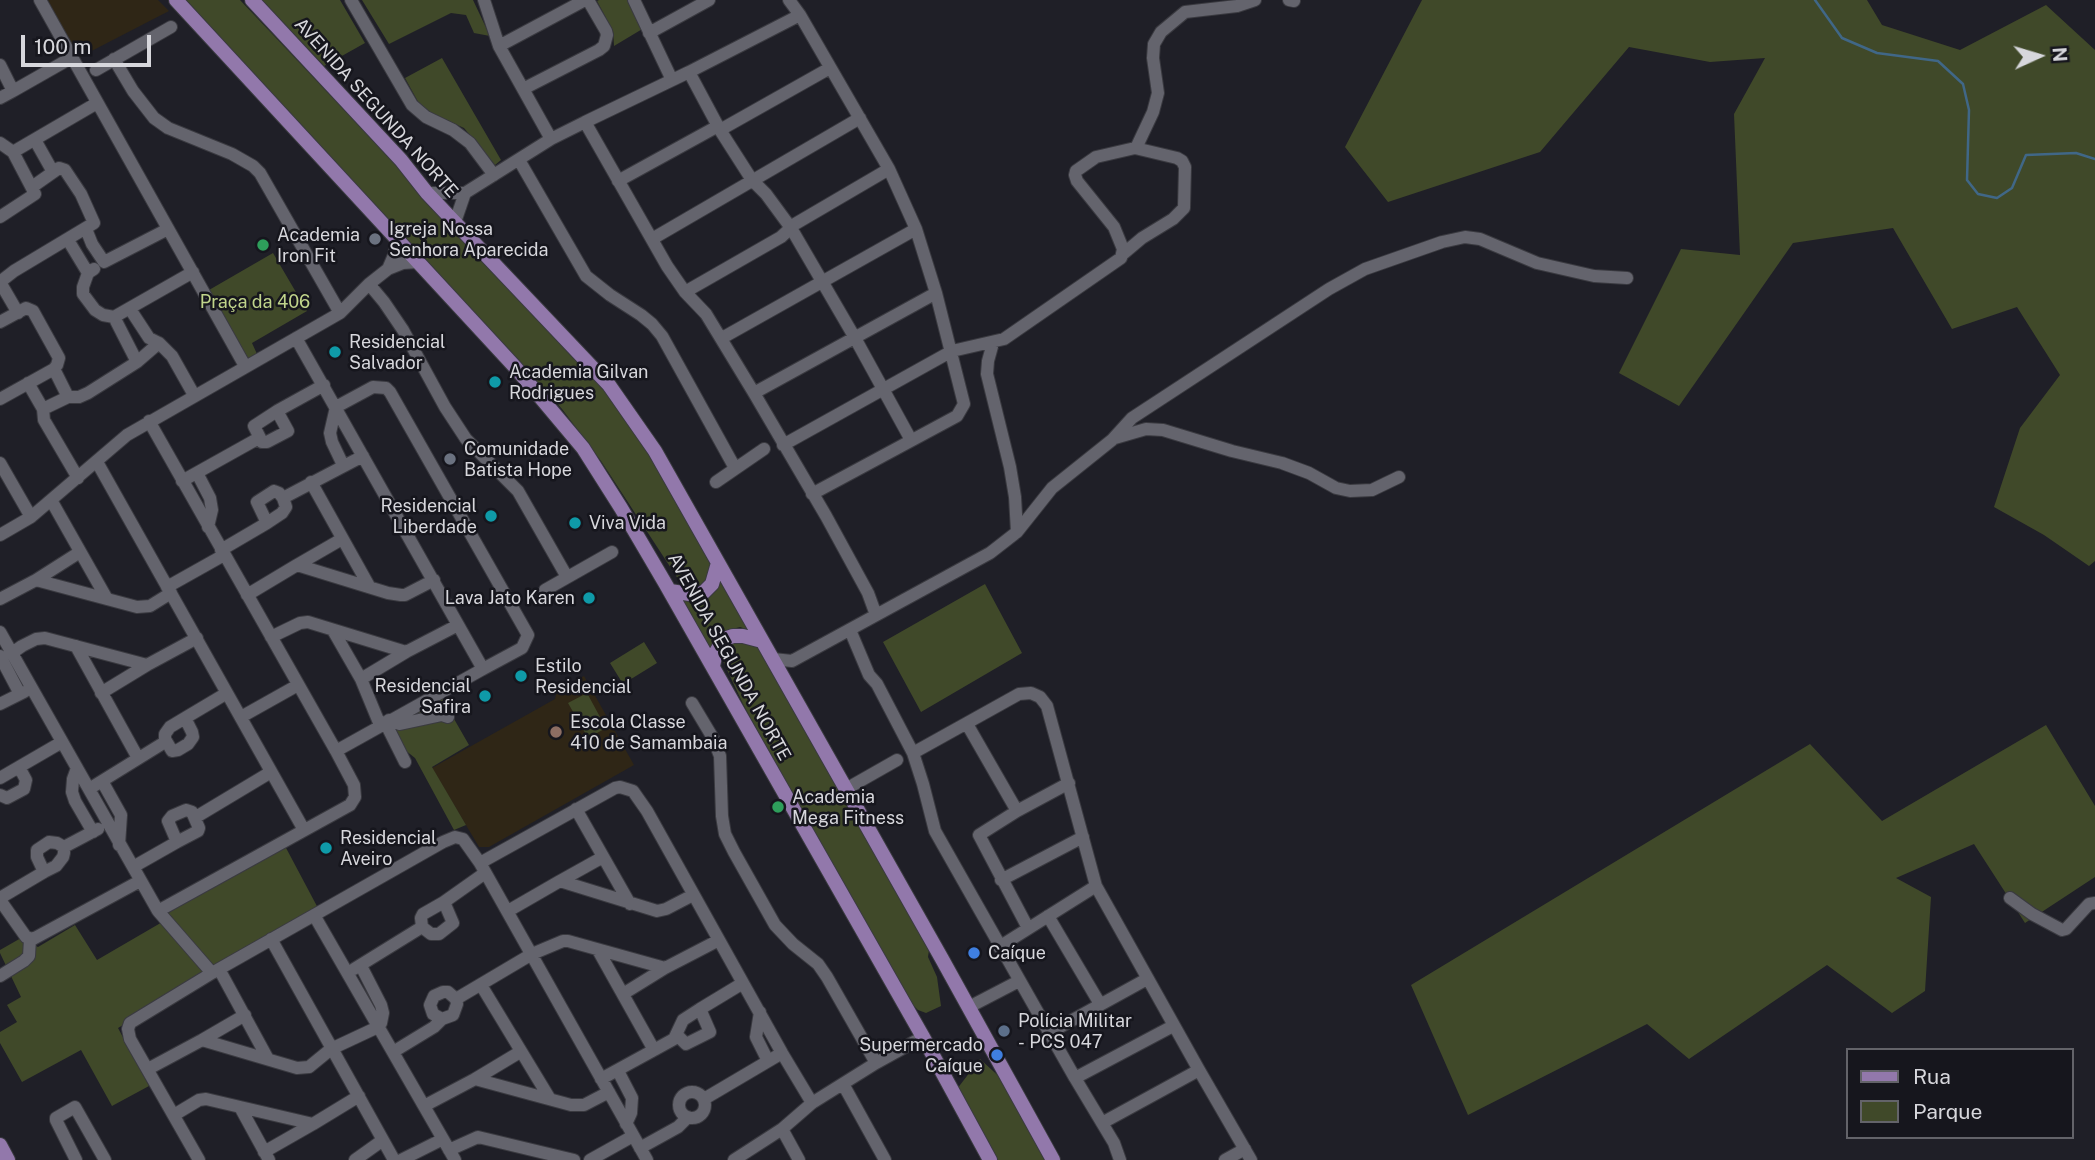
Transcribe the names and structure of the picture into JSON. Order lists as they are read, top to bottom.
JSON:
{
  "streets": {
    "main road": ["AVENIDA SEGUNDA NORTE"]
  },
  "parks": ["Praça da 406"],
  "places": [
    "Igreja Nossa Senhora Aparecida",
    "Academia Iron Fit",
    "Residencial Salvador",
    "Academia Gilvan Rodrigues",
    "Comunidade Batista Hope",
    "Residencial Liberdade",
    "Viva Vida",
    "Lava Jato Karen",
    "Estilo Residencial",
    "Residencial Safira",
    "Escola Classe 410 de Samambaia",
    "Academia Mega Fitness",
    "Residencial Aveiro",
    "Caíque",
    "Polícia Militar - PCS 047",
    "Supermercado Caíque"
  ],
  "legend": ["Rua", "Parque"],
  "scale_bar": "100 m",
  "north": "right"
}
